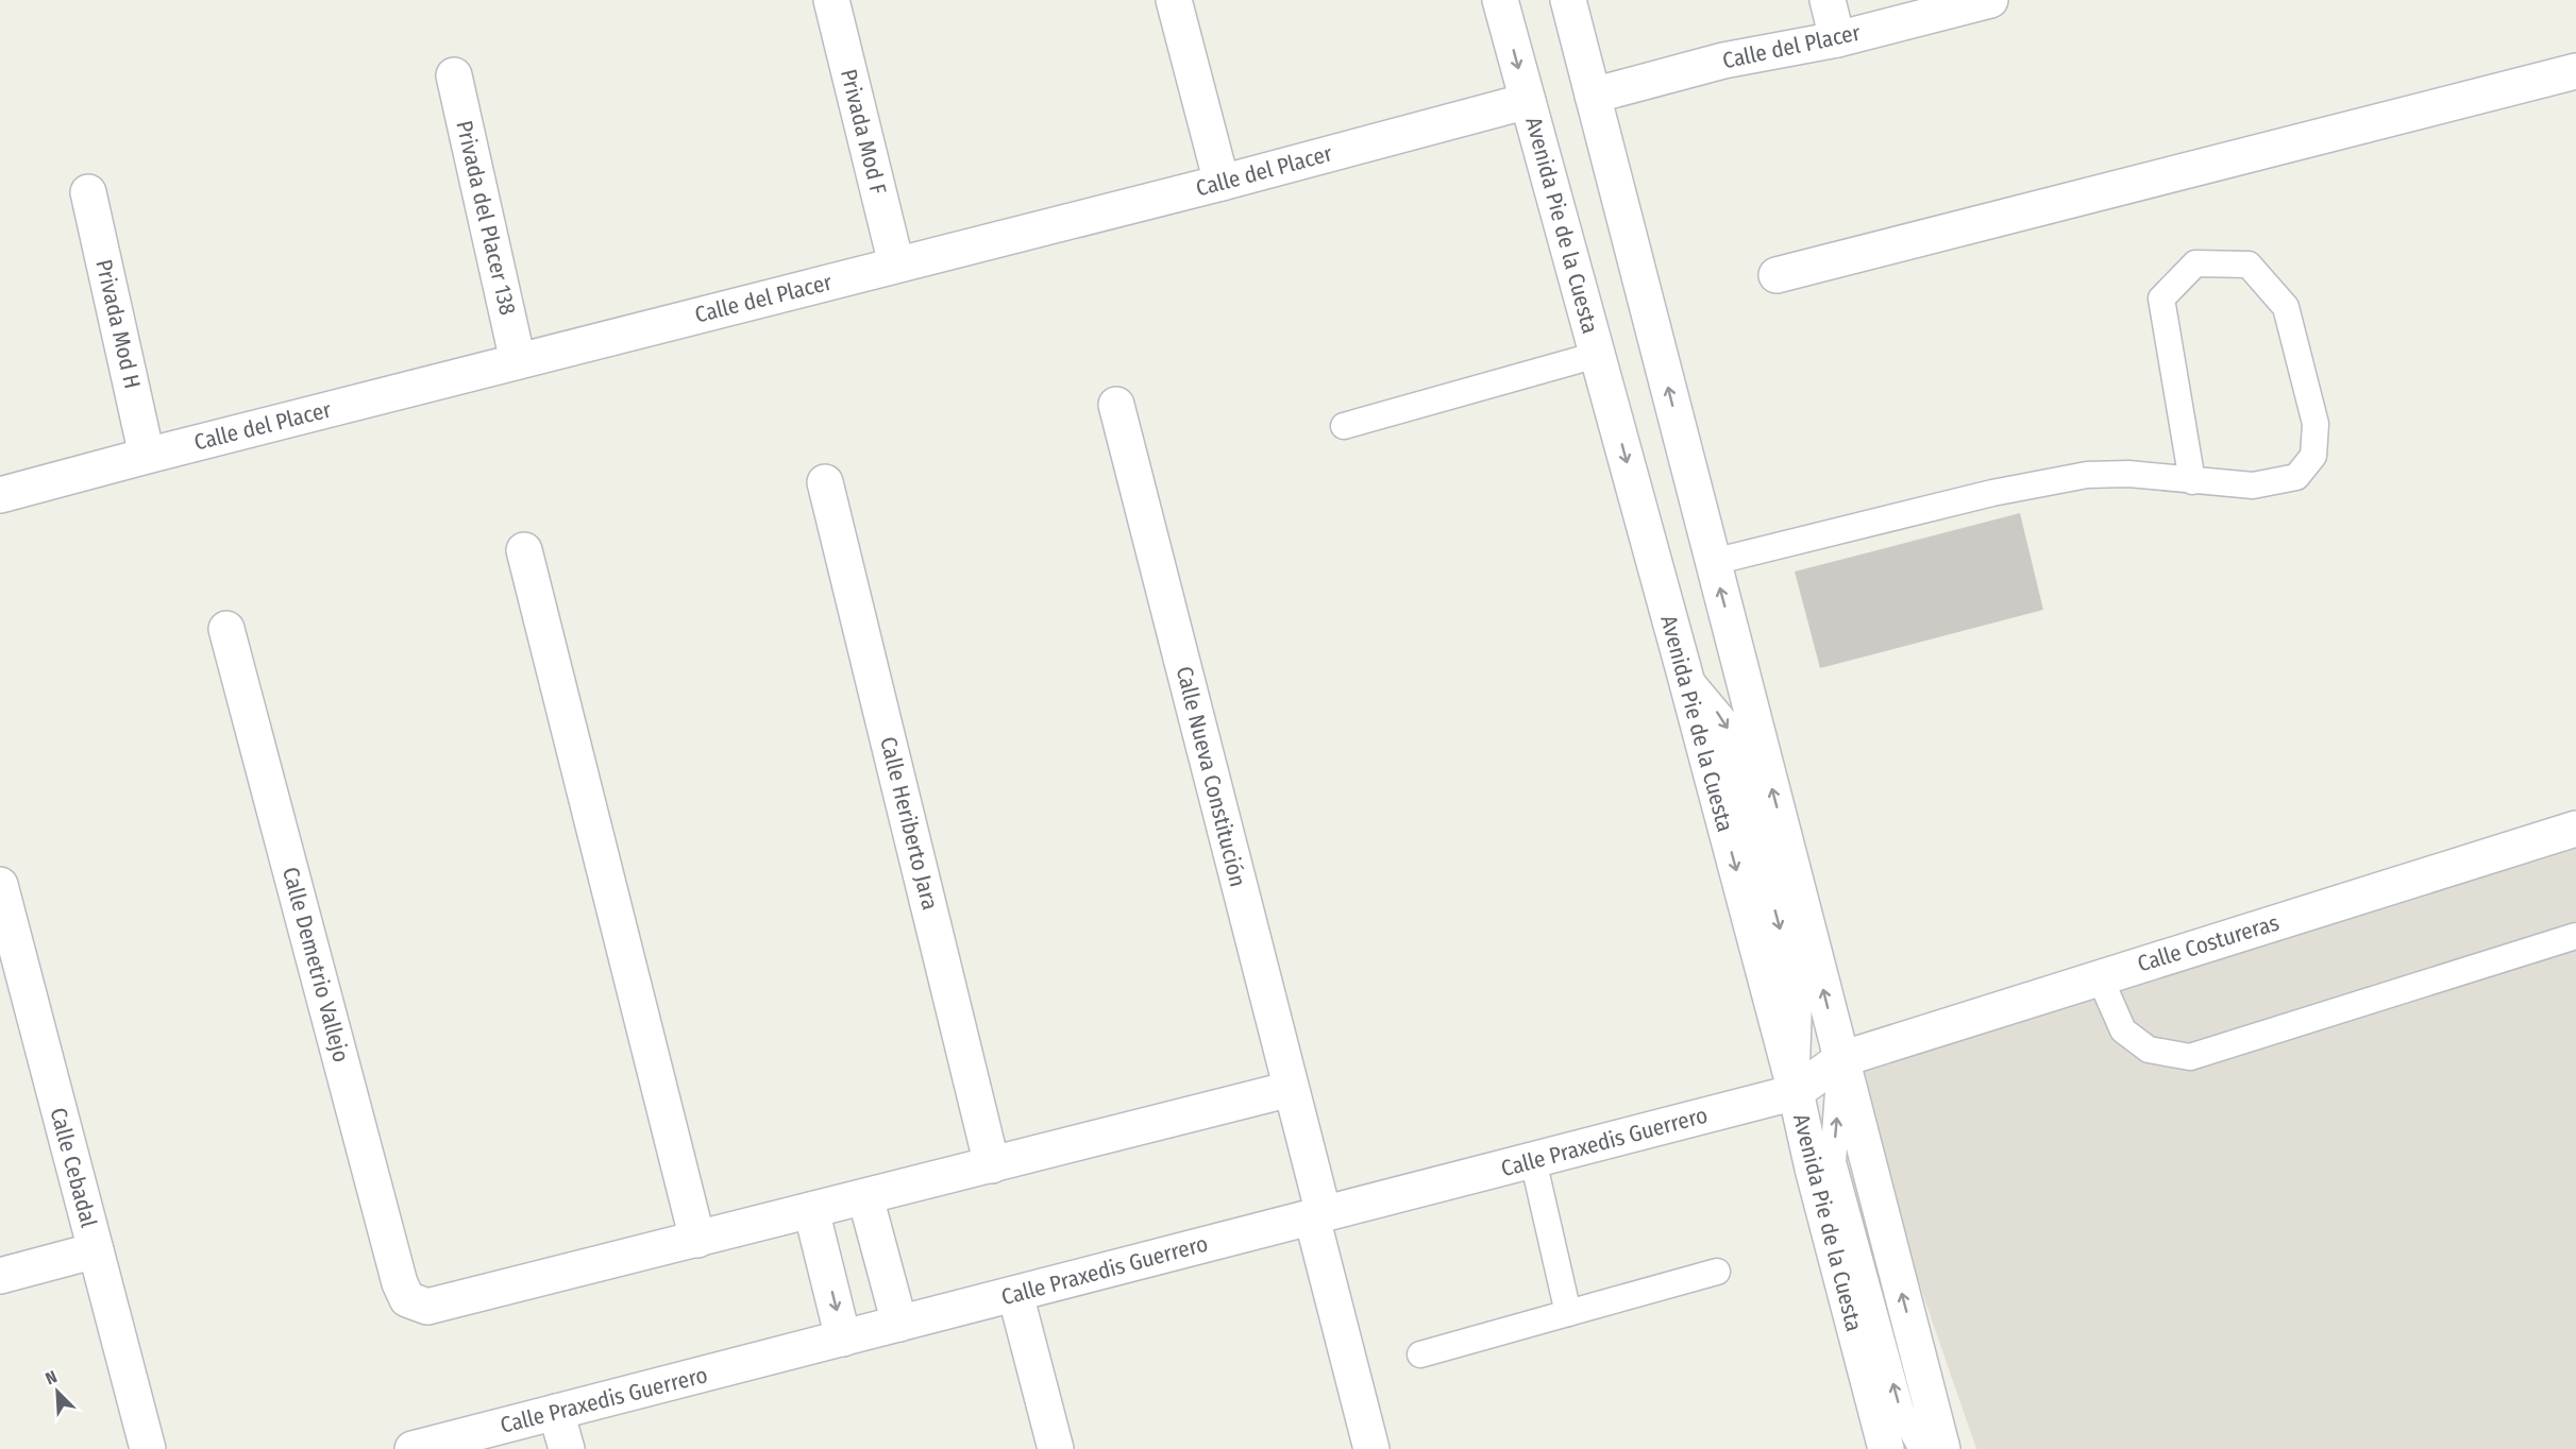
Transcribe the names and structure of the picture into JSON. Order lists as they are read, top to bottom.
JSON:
{
  "streets": {
    "street": [
      "Calle del Placer",
      "Privada Mod F",
      "Privada del Placer 138",
      "Avenida Pie de la Cuesta",
      "Privada Mod H",
      "Calle Nueva Constitución",
      "Calle Heriberto Jara",
      "Calle Costureras",
      "Calle Demetrio Vallejo",
      "Calle Praxedis Guerrero",
      "Calle Cebadal"
    ]
  },
  "crossings": [
    ["Calle del Placer", "Privada Mod F"],
    ["Calle del Placer", "Privada del Placer 138"],
    ["Calle del Placer", "Avenida Pie de la Cuesta"],
    ["Calle del Placer", "Privada Mod H"],
    ["Avenida Pie de la Cuesta", "Calle Costureras"],
    ["Avenida Pie de la Cuesta", "Calle Praxedis Guerrero"],
    ["Calle Nueva Constitución", "Calle Praxedis Guerrero"],
    ["Calle Costureras", "Calle Praxedis Guerrero"]
  ],
  "north": "top left"
}
